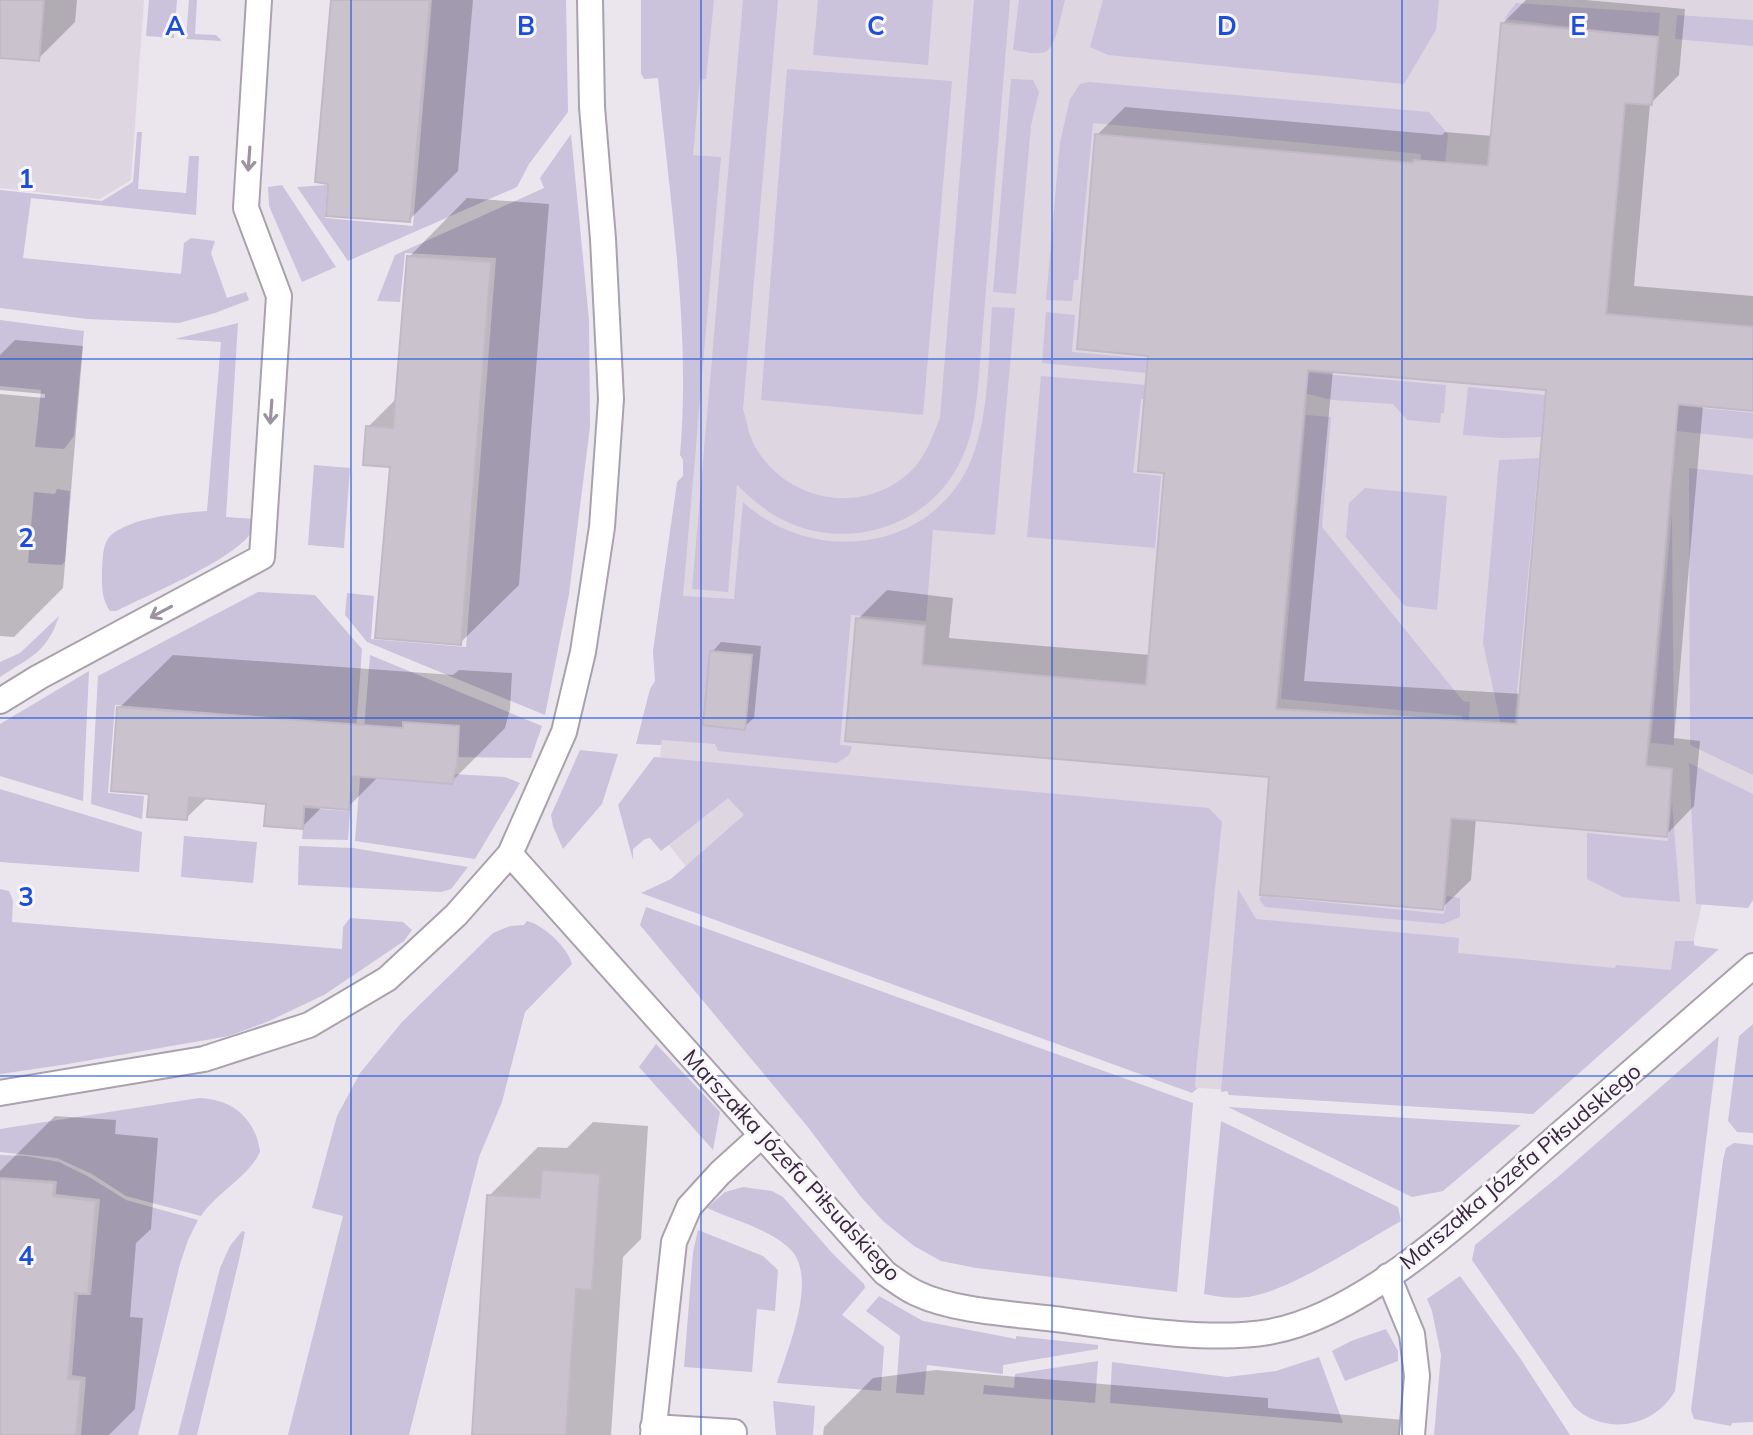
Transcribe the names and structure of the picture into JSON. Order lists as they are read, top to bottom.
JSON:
{
  "streets": {
    "street": ["Marszałka Józefa Piłsudskiego"]
  },
  "grid": {
    "columns": [
      "A",
      "B",
      "C",
      "D",
      "E"
    ],
    "rows": [
      "1",
      "2",
      "3",
      "4"
    ]
  }
}
